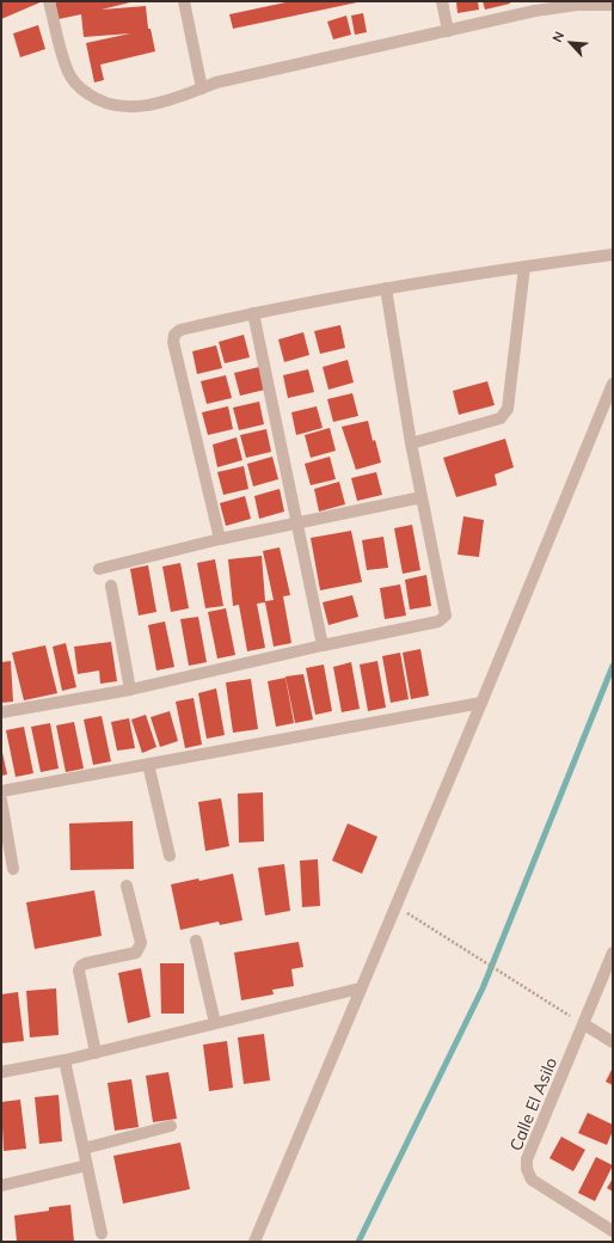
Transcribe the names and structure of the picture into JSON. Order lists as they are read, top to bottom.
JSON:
{
  "streets": {
    "street": ["Calle El Asilo"]
  },
  "north": "top left"
}
